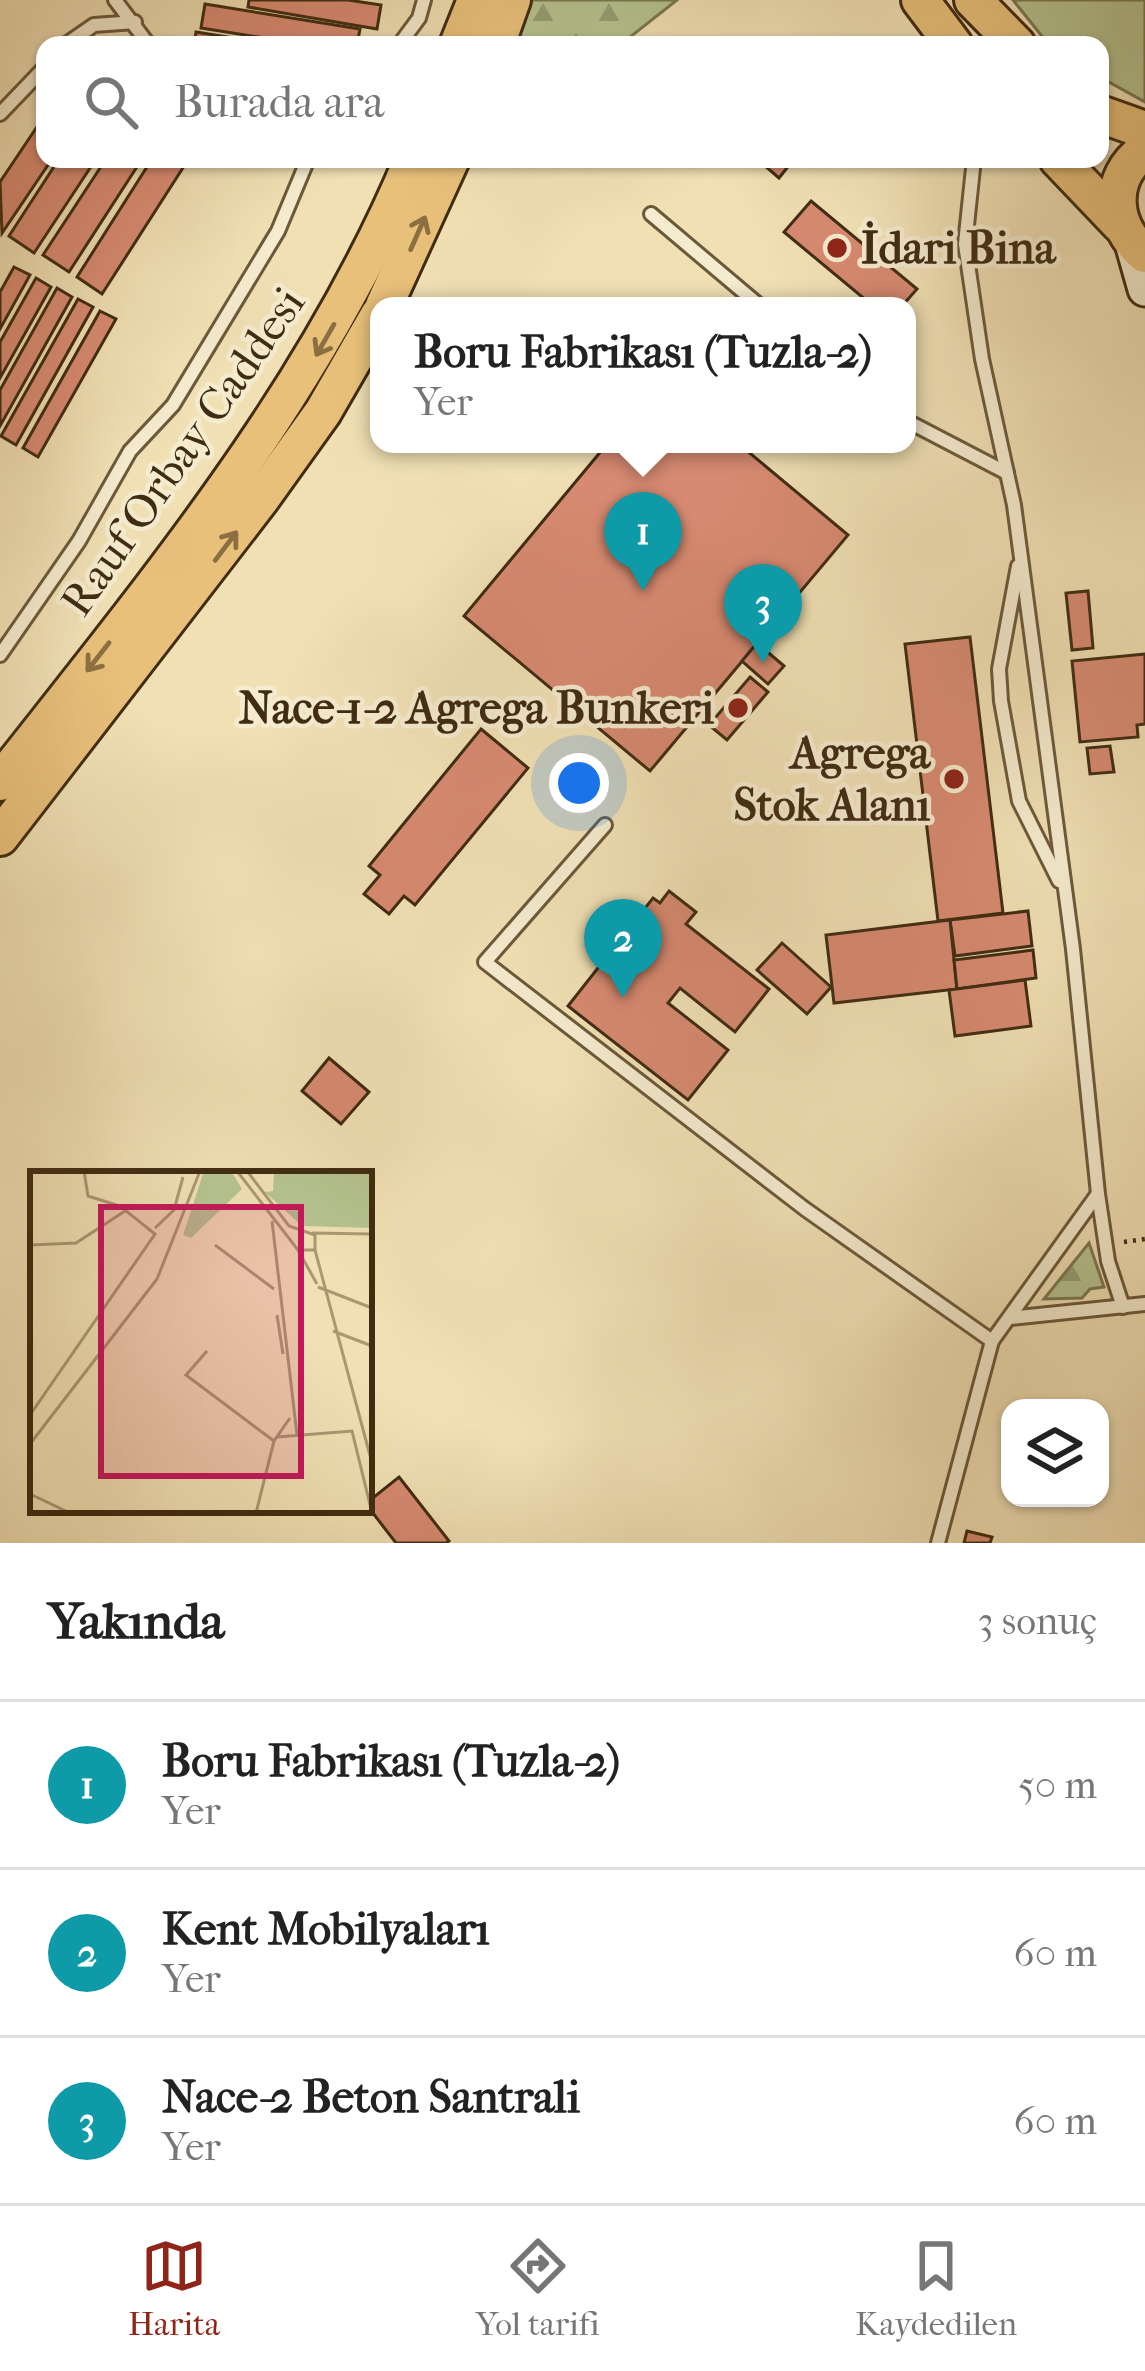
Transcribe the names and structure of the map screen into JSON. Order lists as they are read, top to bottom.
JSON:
{
  "streets": {
    "main road": ["Rauf Orbay Caddesi"]
  },
  "places": ["İdari Bina", "Nace-1-2 Agrega Bunkeri", "Agrega Stok Alanı"],
  "page": {
    "search": "Burada ara",
    "popup": ["Boru Fabrikası (Tuzla-2)", "Yer"],
    "pins": ["1", "3", "2"],
    "heading": ["Yakında", "3 sonuç"],
    "list": [
      {
        "mark": "1",
        "name": "Boru Fabrikası (Tuzla-2)",
        "note": "Yer",
        "value": "50 m"
      },
      {
        "mark": "2",
        "name": "Kent Mobilyaları",
        "note": "Yer",
        "value": "60 m"
      },
      {
        "mark": "3",
        "name": "Nace-2 Beton Santrali",
        "note": "Yer",
        "value": "60 m"
      }
    ],
    "nav": ["Harita", "Yol tarifi", "Kaydedilen"]
  }
}
